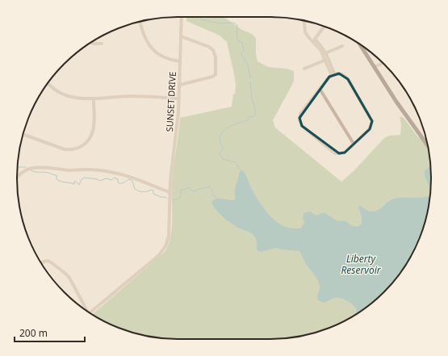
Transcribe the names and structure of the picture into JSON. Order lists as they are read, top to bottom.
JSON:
{
  "streets": {
    "street": ["SUNSET DRIVE"]
  },
  "water": ["Liberty Reservoir"],
  "scale_bar": "200 m"
}
